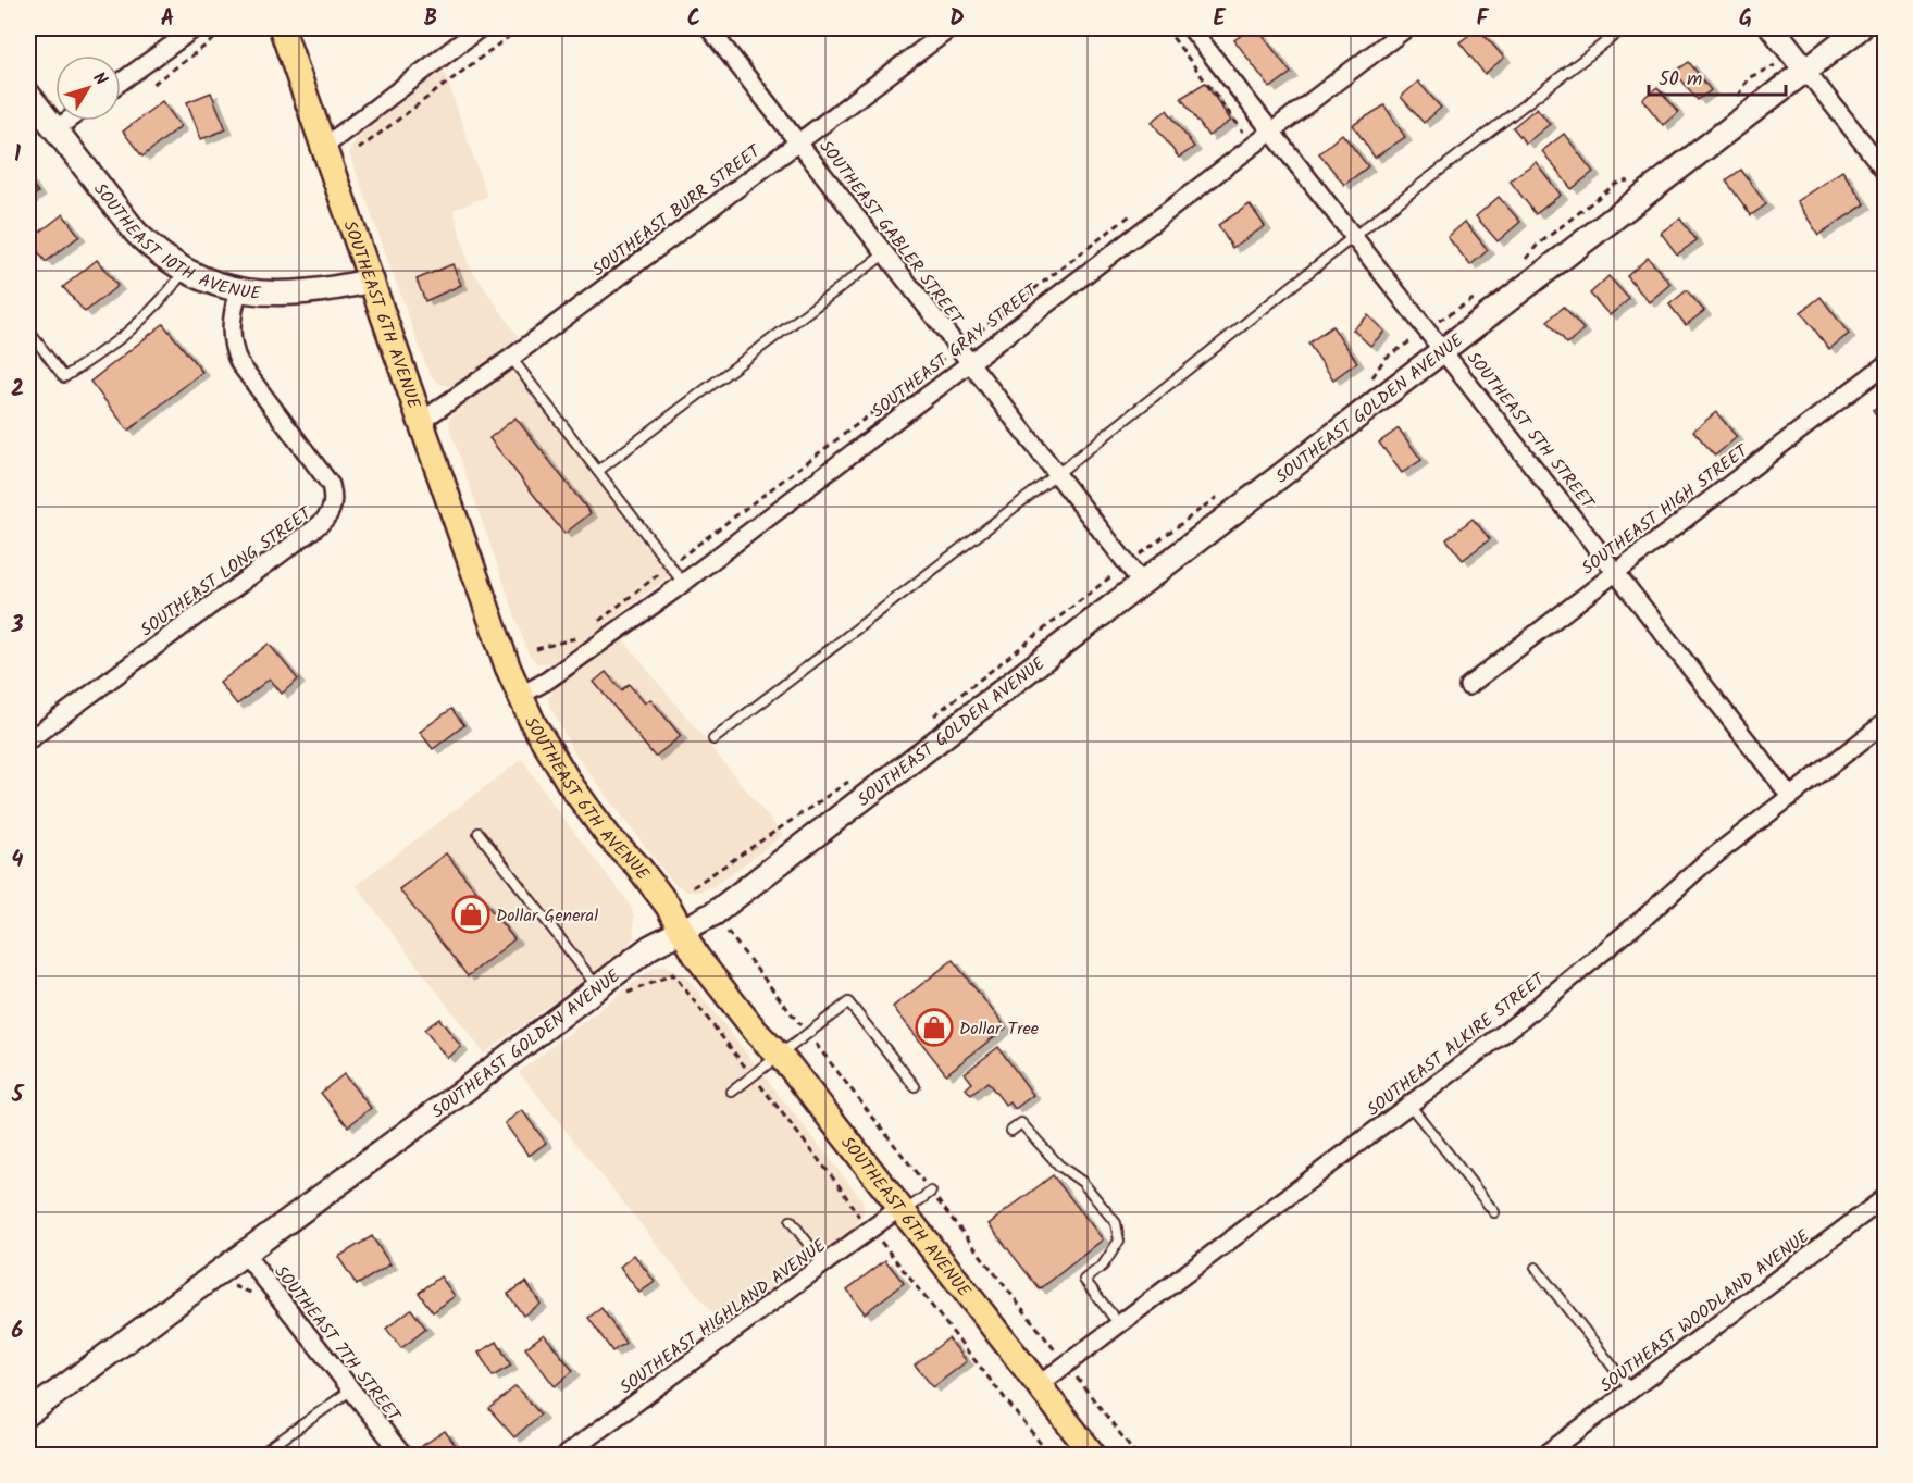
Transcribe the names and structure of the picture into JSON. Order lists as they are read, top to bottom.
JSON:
{
  "streets": {
    "main road": ["SOUTHEAST 6TH AVENUE"],
    "street": [
      "SOUTHEAST BURR STREET",
      "SOUTHEAST GABLER STREET",
      "SOUTHEAST 10TH AVENUE",
      "SOUTHEAST GRAY STREET",
      "SOUTHEAST GOLDEN AVENUE",
      "SOUTHEAST 5TH STREET",
      "SOUTHEAST HIGH STREET",
      "SOUTHEAST LONG STREET",
      "SOUTHEAST ALKIRE STREET",
      "SOUTHEAST WOODLAND AVENUE",
      "SOUTHEAST HIGHLAND AVENUE",
      "SOUTHEAST 7TH STREET"
    ]
  },
  "crossings": [
    ["SOUTHEAST BURR STREET", "SOUTHEAST GABLER STREET"],
    ["SOUTHEAST BURR STREET", "SOUTHEAST 6TH AVENUE"],
    ["SOUTHEAST GABLER STREET", "SOUTHEAST GRAY STREET"],
    ["SOUTHEAST GABLER STREET", "SOUTHEAST GOLDEN AVENUE"],
    ["SOUTHEAST 10TH AVENUE", "SOUTHEAST 6TH AVENUE"],
    ["SOUTHEAST 10TH AVENUE", "SOUTHEAST LONG STREET"],
    ["SOUTHEAST 6TH AVENUE", "SOUTHEAST GRAY STREET"],
    ["SOUTHEAST 6TH AVENUE", "SOUTHEAST GOLDEN AVENUE"],
    ["SOUTHEAST 6TH AVENUE", "SOUTHEAST ALKIRE STREET"],
    ["SOUTHEAST 6TH AVENUE", "SOUTHEAST HIGHLAND AVENUE"],
    ["SOUTHEAST GRAY STREET", "SOUTHEAST 5TH STREET"],
    ["SOUTHEAST GOLDEN AVENUE", "SOUTHEAST 5TH STREET"],
    ["SOUTHEAST GOLDEN AVENUE", "SOUTHEAST 7TH STREET"],
    ["SOUTHEAST 5TH STREET", "SOUTHEAST HIGH STREET"],
    ["SOUTHEAST 5TH STREET", "SOUTHEAST ALKIRE STREET"]
  ],
  "places": {
    "shop": ["Dollar General", "Dollar Tree"]
  },
  "scale_bar": "50 m",
  "north": "top right",
  "grid": {
    "columns": [
      "A",
      "B",
      "C",
      "D",
      "E",
      "F",
      "G"
    ],
    "rows": [
      "1",
      "2",
      "3",
      "4",
      "5",
      "6"
    ]
  }
}
